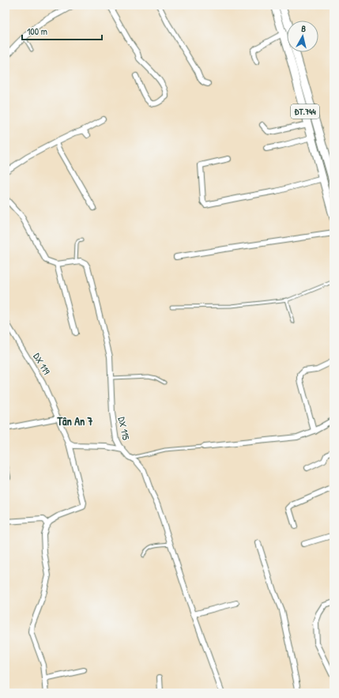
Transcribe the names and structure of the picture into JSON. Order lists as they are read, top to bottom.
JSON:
{
  "streets": {
    "main road": ["ĐT.744"],
    "street": ["DX 119", "DX 115"]
  },
  "districts": ["Tân An 7"],
  "scale_bar": "100 m",
  "north": "top"
}
